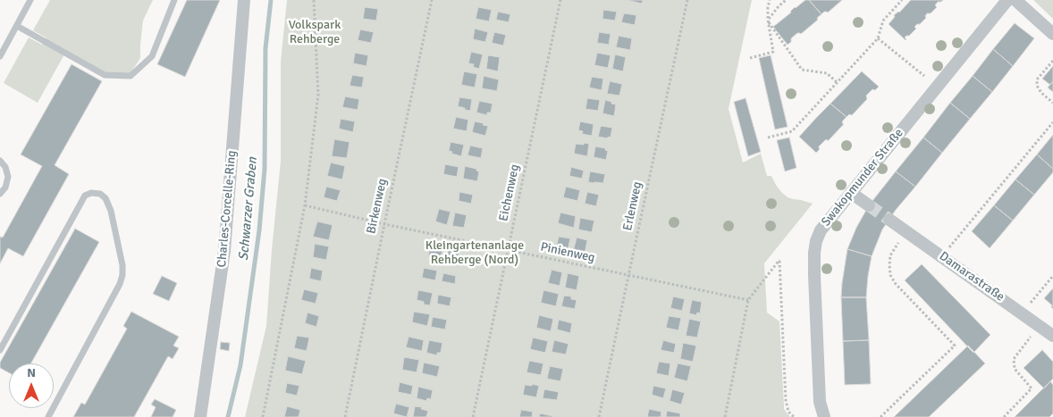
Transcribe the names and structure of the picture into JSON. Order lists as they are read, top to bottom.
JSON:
{
  "streets": {
    "street": ["Swakopmunder Straße", "Charles-Corcelle-Ring", "Damarastraße"],
    "path": [
      "Eichenweg",
      "Birkenweg",
      "Erlenweg",
      "Pinienweg"
    ]
  },
  "crossings": [
    ["Eichenweg", "Pinienweg"],
    ["Birkenweg", "Pinienweg"],
    ["Erlenweg", "Pinienweg"]
  ],
  "water": ["Schwarzer Graben"],
  "parks": ["Volkspark Rehberge", "Kleingartenanlage Rehberge (Nord)"],
  "north": "top"
}
